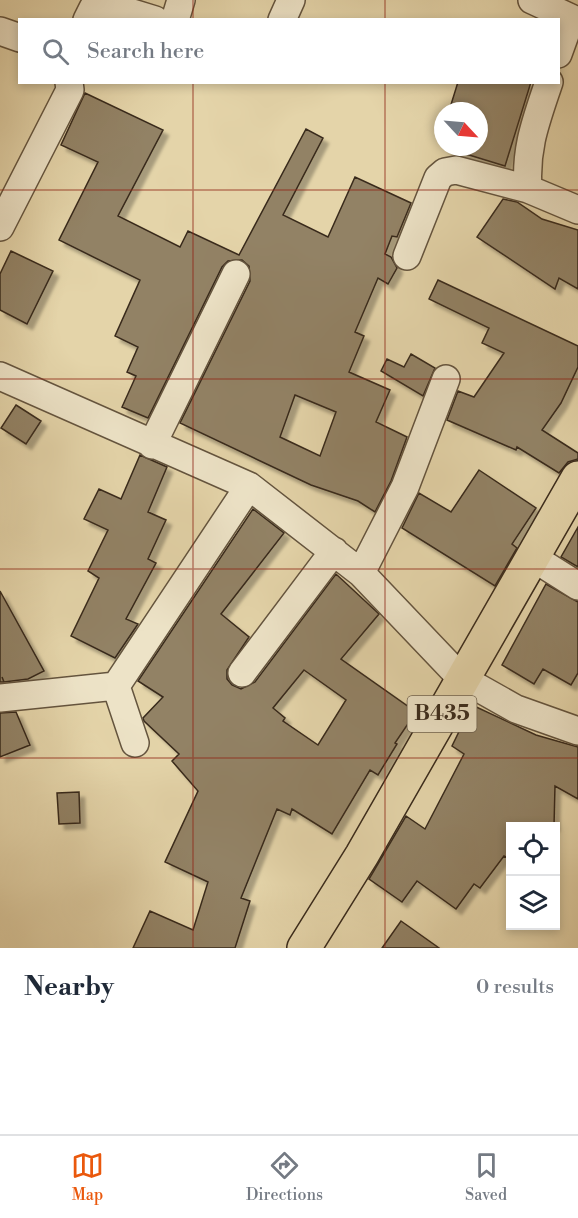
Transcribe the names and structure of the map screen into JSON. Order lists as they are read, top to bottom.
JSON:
{
  "streets": {
    "main road": ["B435"]
  },
  "north": "bottom right",
  "page": {
    "search": "Search here",
    "heading": ["Nearby", "0 results"],
    "nav": ["Map", "Directions", "Saved"]
  }
}
